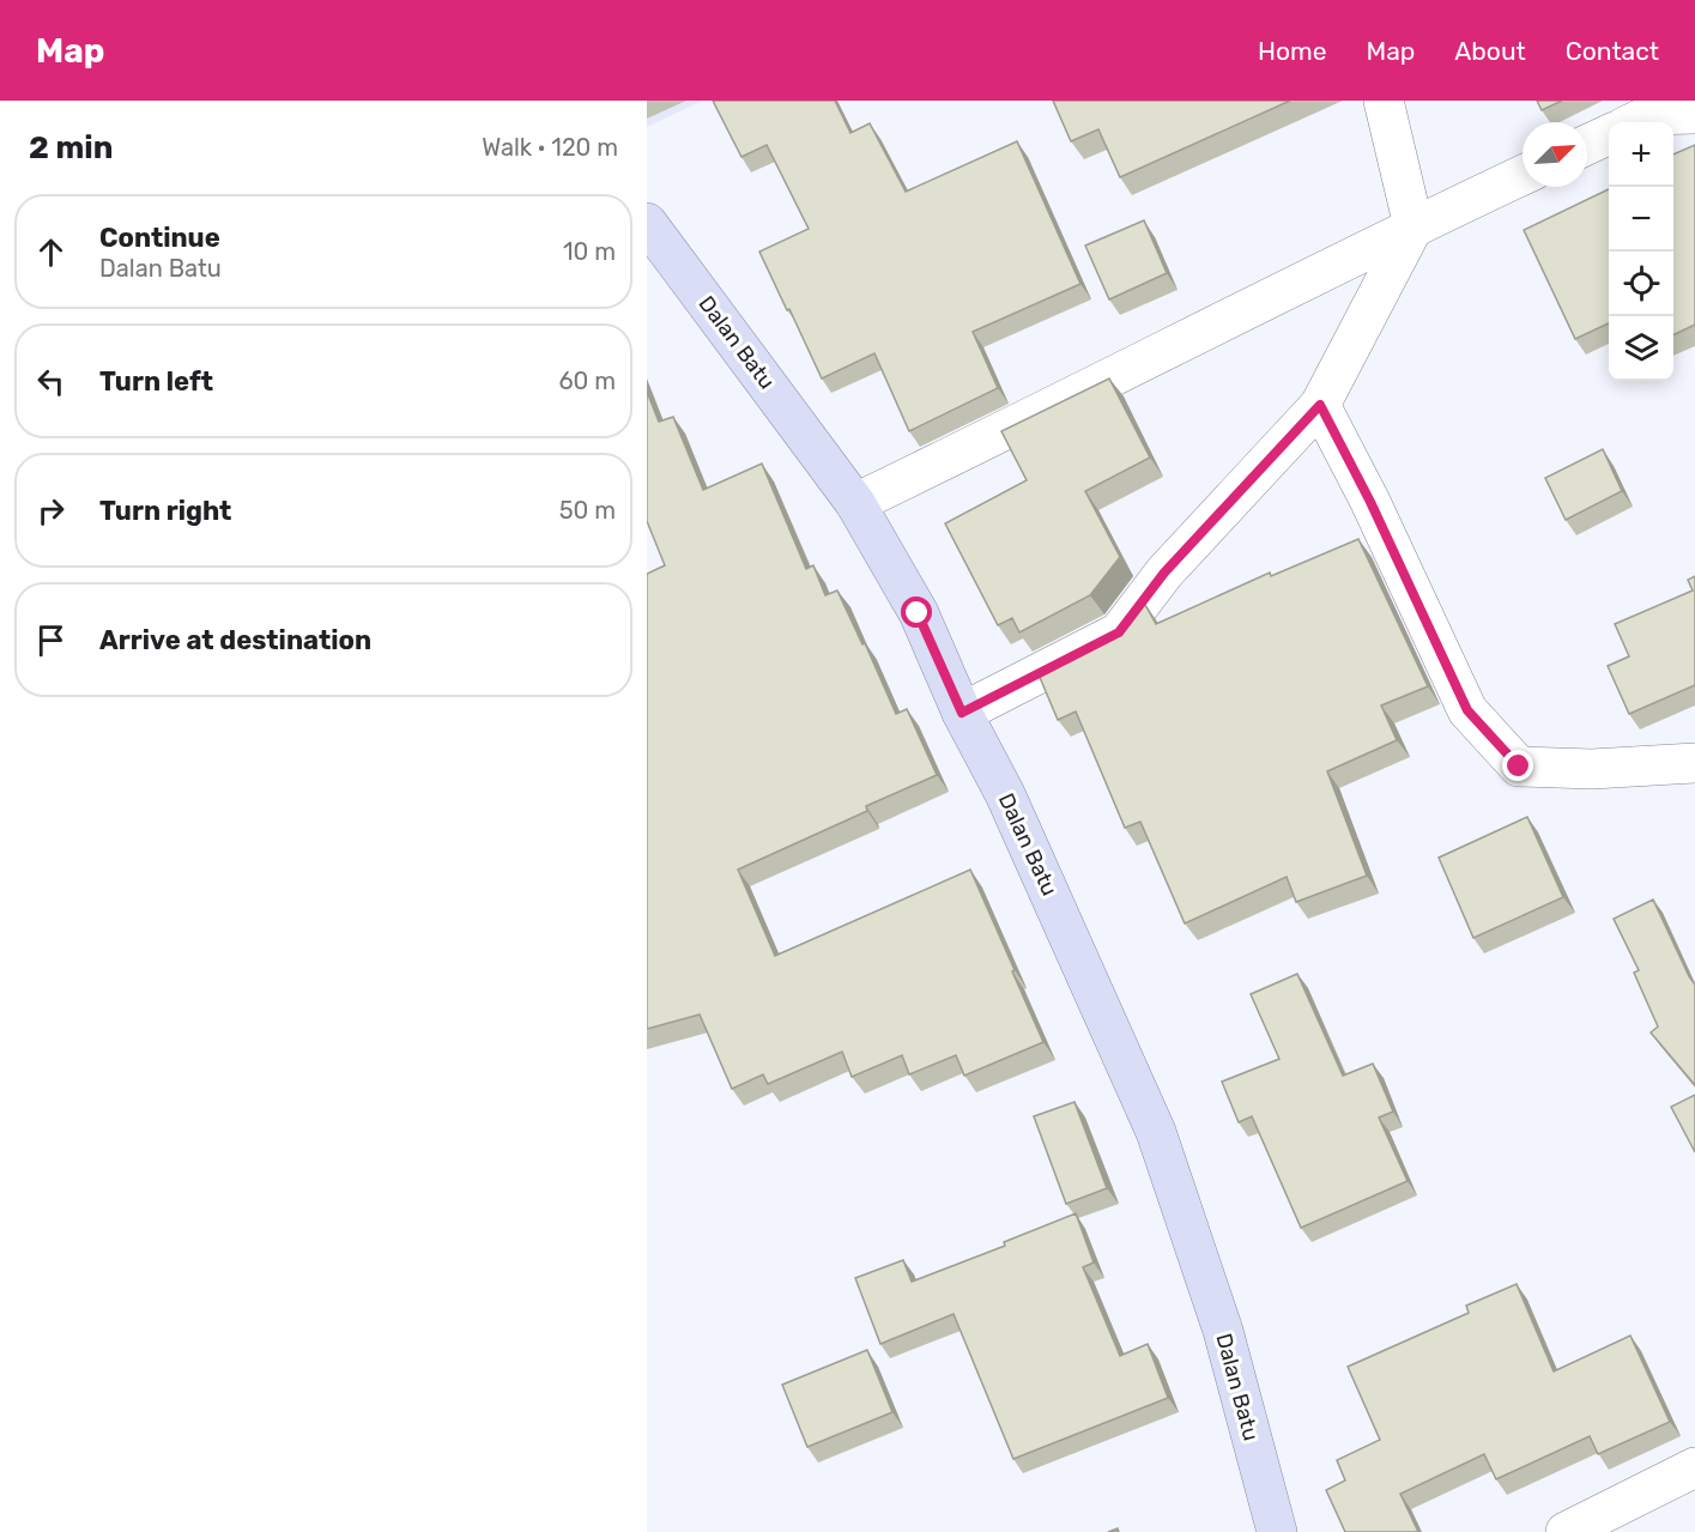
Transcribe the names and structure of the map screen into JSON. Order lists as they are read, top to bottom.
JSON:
{
  "streets": {
    "main road": ["Dalan Batu"]
  },
  "north": "top right",
  "page": {
    "header": "Map",
    "nav": [
      "Home",
      "Map",
      "About",
      "Contact"
    ],
    "heading": ["2 min", "Walk · 120 m"],
    "map_buttons": ["+", "−"],
    "list": [
      ["Continue", "Dalan Batu", "10 m"],
      ["Turn left", "60 m"],
      ["Turn right", "50 m"],
      "Arrive at destination"
    ]
  }
}
